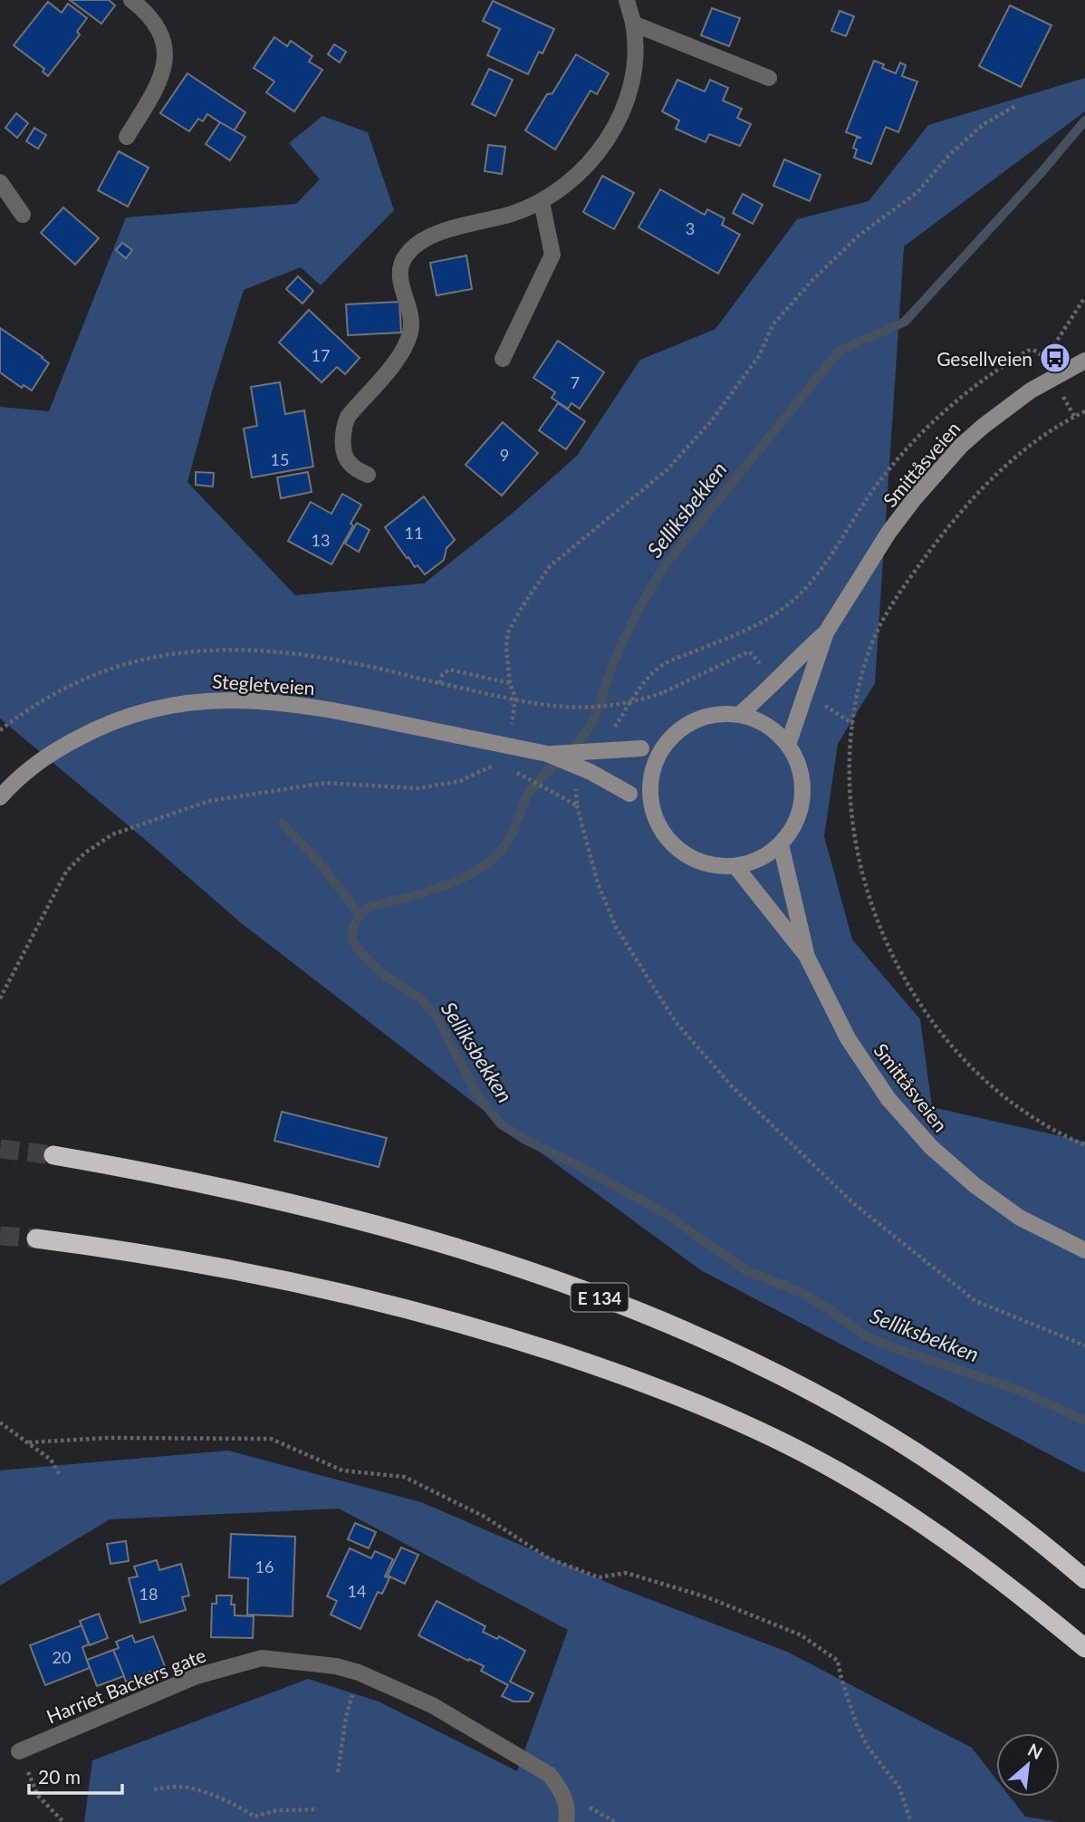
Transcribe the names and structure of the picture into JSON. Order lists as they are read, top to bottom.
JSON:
{
  "streets": {
    "highway": ["E 134"],
    "main road": ["Smittåsveien", "Stegletveien"],
    "street": ["Harriet Backers gate"]
  },
  "crossings": [
    ["Smittåsveien", "Stegletveien"]
  ],
  "water": ["Selliksbekken"],
  "places": {
    "bus stop": ["Gesellveien"]
  },
  "house_numbers": [
    "3",
    "17",
    "7",
    "9",
    "15",
    "11",
    "13",
    "16",
    "14",
    "18",
    "20"
  ],
  "scale_bar": "20 m",
  "north": "top right"
}
